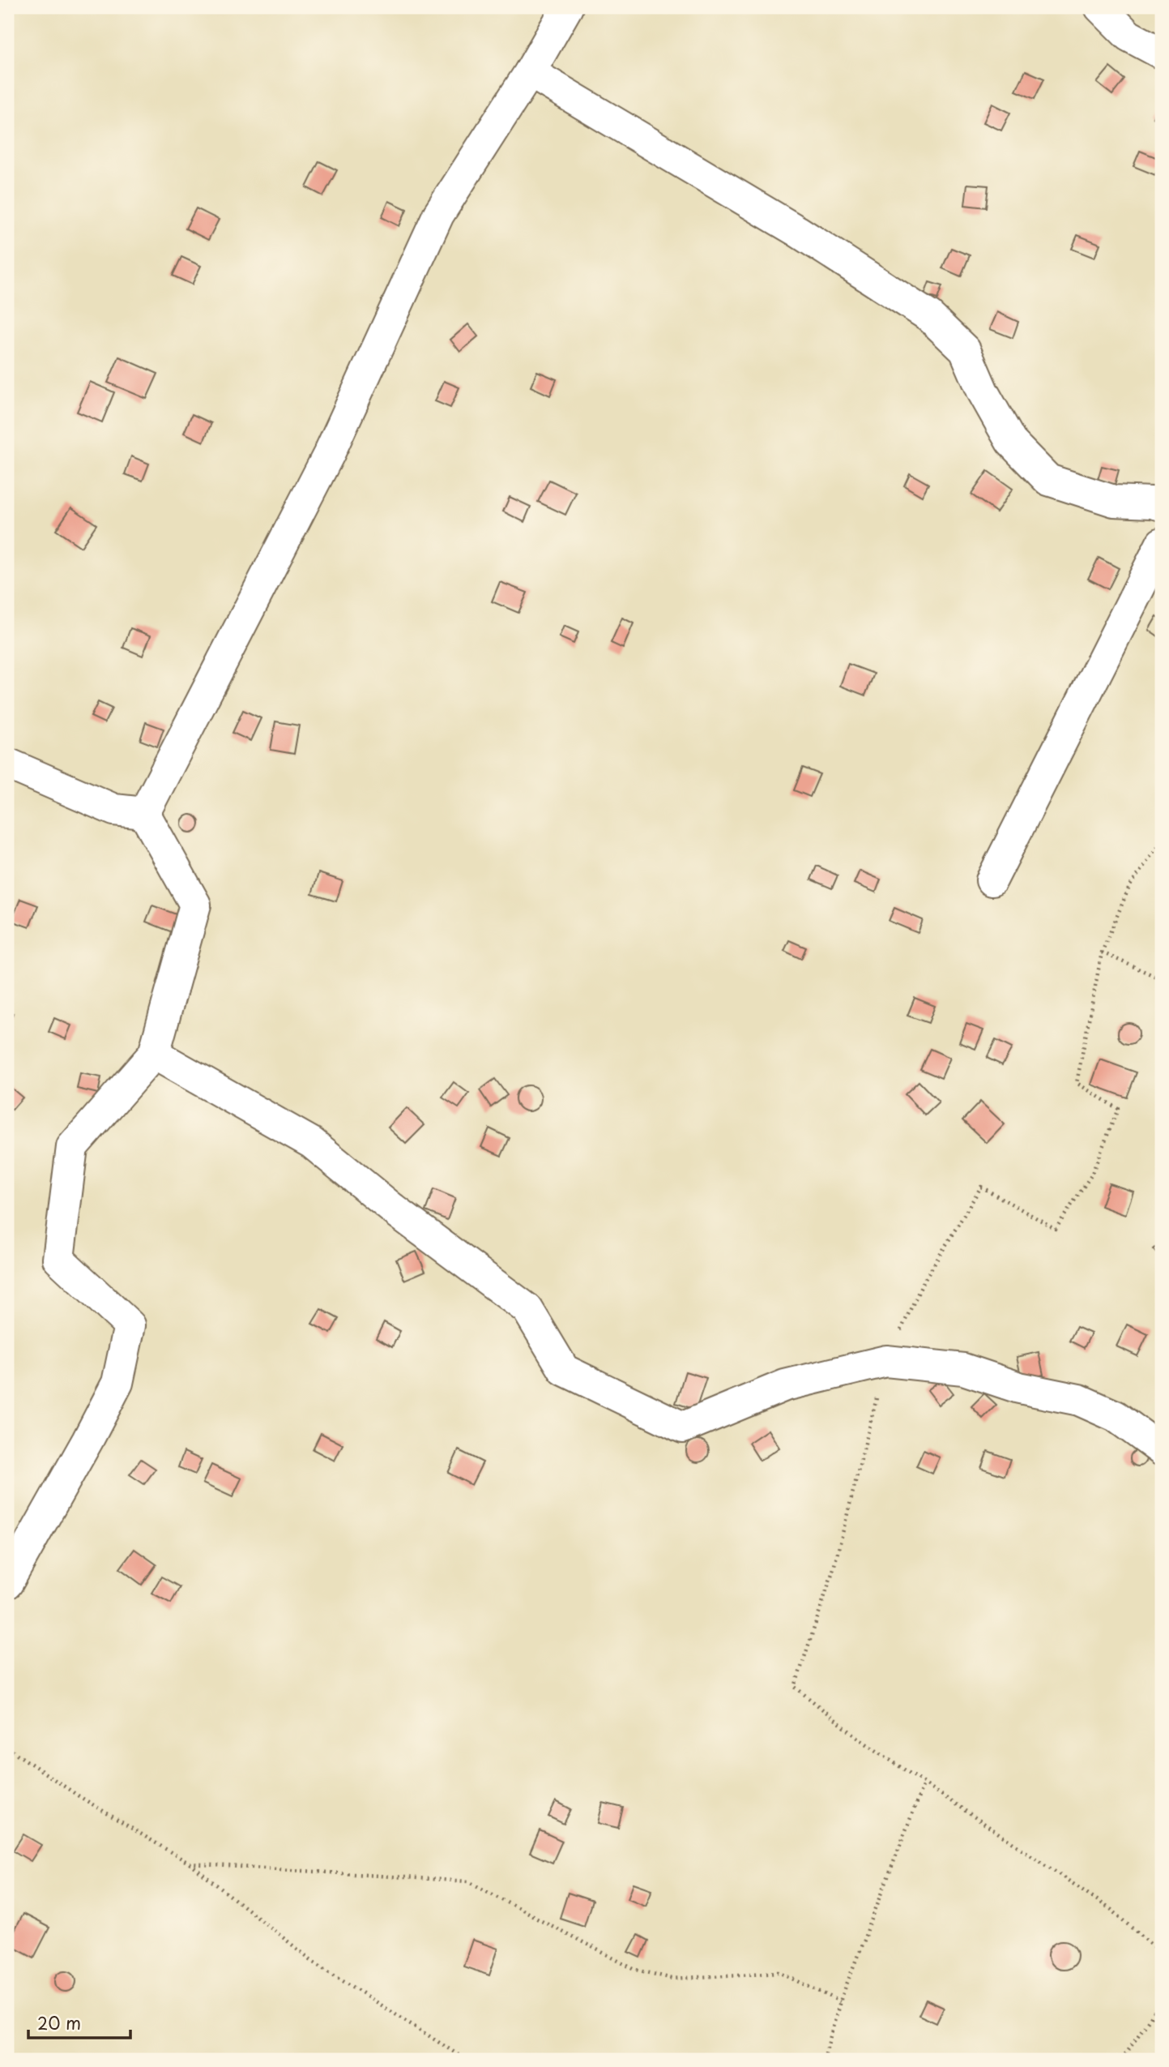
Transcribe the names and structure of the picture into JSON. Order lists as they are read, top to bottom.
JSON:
{
  "scale_bar": "20 m"
}
